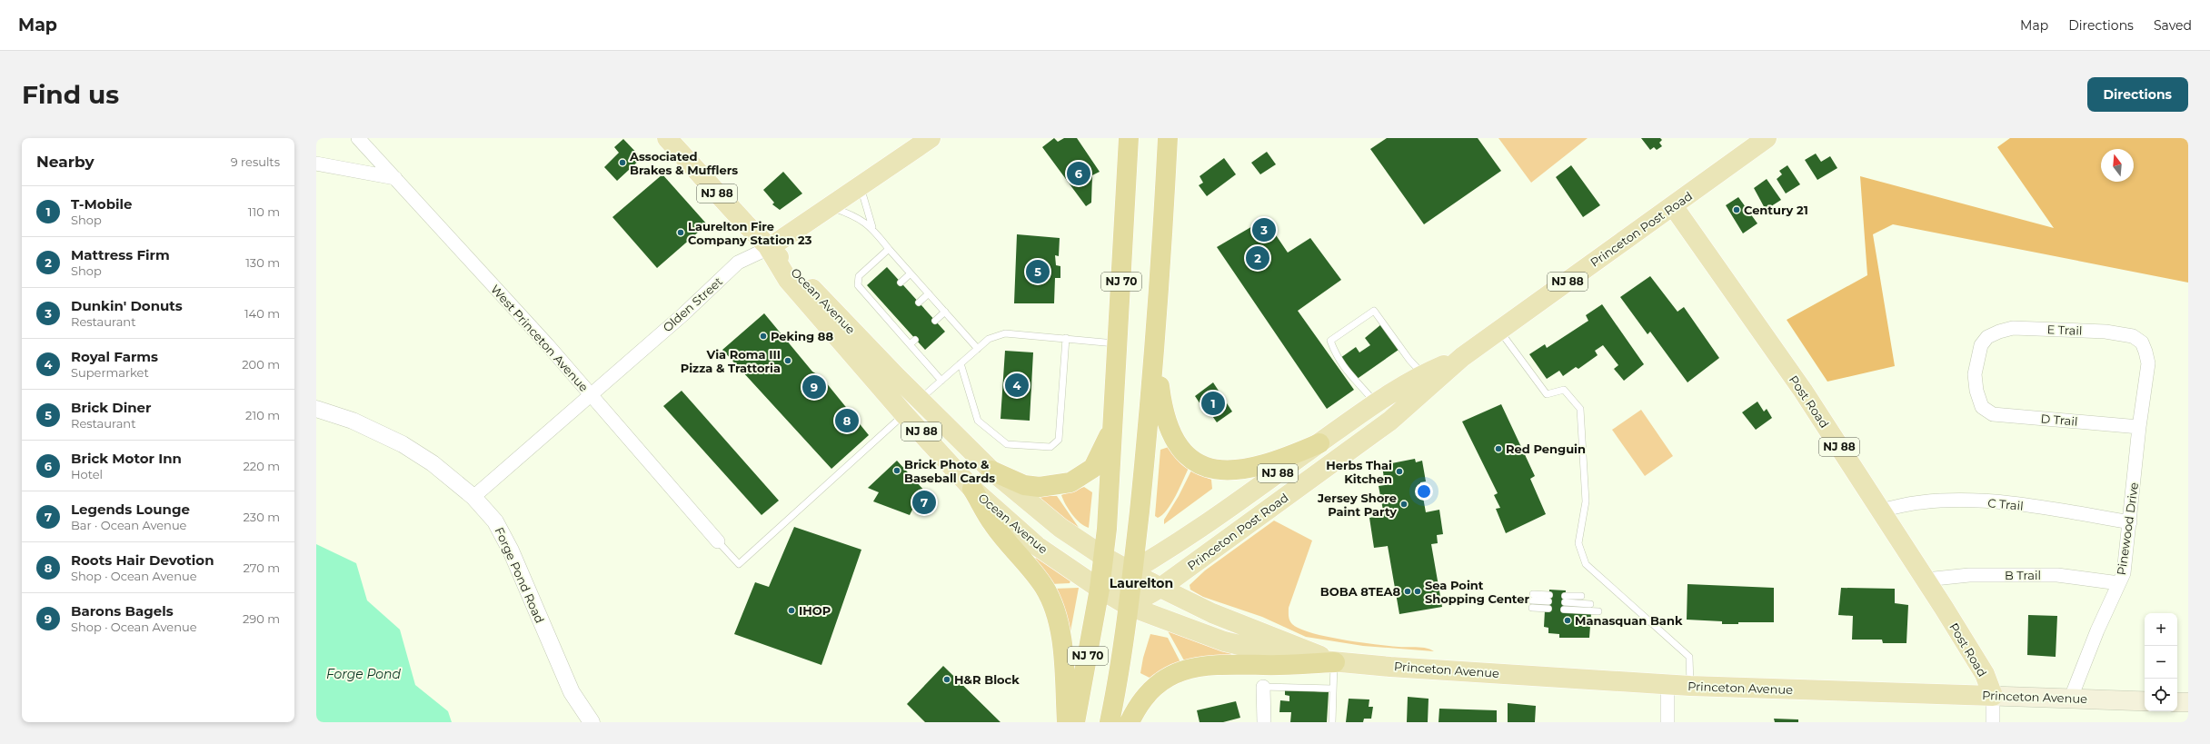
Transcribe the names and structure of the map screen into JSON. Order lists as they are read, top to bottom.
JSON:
{
  "streets": {
    "highway": ["NJ 70"],
    "main road": [
      "NJ 88",
      "Princeton Post Road",
      "Ocean Avenue",
      "Olden Street",
      "Post Road",
      "Princeton Avenue"
    ],
    "street": [
      "E Trail",
      "West Princeton Avenue",
      "D Trail",
      "C Trail",
      "Pinewood Drive",
      "Forge Pond Road",
      "B Trail"
    ]
  },
  "crossings": [
    ["NJ 88", "Princeton Post Road"],
    ["NJ 88", "NJ 70"],
    ["NJ 88", "Ocean Avenue"],
    ["NJ 88", "Princeton Avenue"],
    ["Princeton Post Road", "NJ 70"],
    ["Princeton Post Road", "Ocean Avenue"],
    ["Princeton Post Road", "Post Road"],
    ["Princeton Post Road", "Princeton Avenue"],
    ["NJ 70", "Ocean Avenue"],
    ["NJ 70", "Princeton Avenue"],
    ["Ocean Avenue", "Olden Street"],
    ["Olden Street", "West Princeton Avenue"],
    ["Olden Street", "Forge Pond Road"],
    ["E Trail", "D Trail"],
    ["E Trail", "Pinewood Drive"],
    ["Post Road", "C Trail"],
    ["Post Road", "B Trail"],
    ["Post Road", "Princeton Avenue"],
    ["D Trail", "Pinewood Drive"],
    ["C Trail", "Pinewood Drive"],
    ["Pinewood Drive", "B Trail"],
    ["Pinewood Drive", "Princeton Avenue"]
  ],
  "districts": ["Laurelton"],
  "water": ["Forge Pond"],
  "places": [
    "Associated Brakes & Mufflers",
    "Century 21",
    "Laurelton Fire Company Station 23",
    "Peking 88",
    "Via Roma III Pizza & Trattoria",
    "Red Penguin",
    "Brick Photo & Baseball Cards",
    "Herbs Thai Kitchen",
    "Jersey Shore Paint Party",
    "BOBA 8TEA8",
    "Sea Point Shopping Center",
    "IHOP",
    "Manasquan Bank",
    "H&R Block"
  ],
  "north": "top",
  "page": {
    "header": "Map",
    "nav": ["Map", "Directions", "Saved"],
    "buttons": "Directions",
    "title": "Find us",
    "heading": ["Nearby", "9 results"],
    "pins": [
      "6",
      "3",
      "2",
      "5",
      "4",
      "9",
      "1",
      "8",
      "7"
    ],
    "list": [
      {
        "mark": "1",
        "name": "T-Mobile",
        "note": "Shop",
        "value": "110 m"
      },
      {
        "mark": "2",
        "name": "Mattress Firm",
        "note": "Shop",
        "value": "130 m"
      },
      {
        "mark": "3",
        "name": "Dunkin' Donuts",
        "note": "Restaurant",
        "value": "140 m"
      },
      {
        "mark": "4",
        "name": "Royal Farms",
        "note": "Supermarket",
        "value": "200 m"
      },
      {
        "mark": "5",
        "name": "Brick Diner",
        "note": "Restaurant",
        "value": "210 m"
      },
      {
        "mark": "6",
        "name": "Brick Motor Inn",
        "note": "Hotel",
        "value": "220 m"
      },
      {
        "mark": "7",
        "name": "Legends Lounge",
        "note": "Bar · Ocean Avenue",
        "value": "230 m"
      },
      {
        "mark": "8",
        "name": "Roots Hair Devotion",
        "note": "Shop · Ocean Avenue",
        "value": "270 m"
      },
      {
        "mark": "9",
        "name": "Barons Bagels",
        "note": "Shop · Ocean Avenue",
        "value": "290 m"
      }
    ],
    "map_buttons": ["+", "−"]
  }
}
